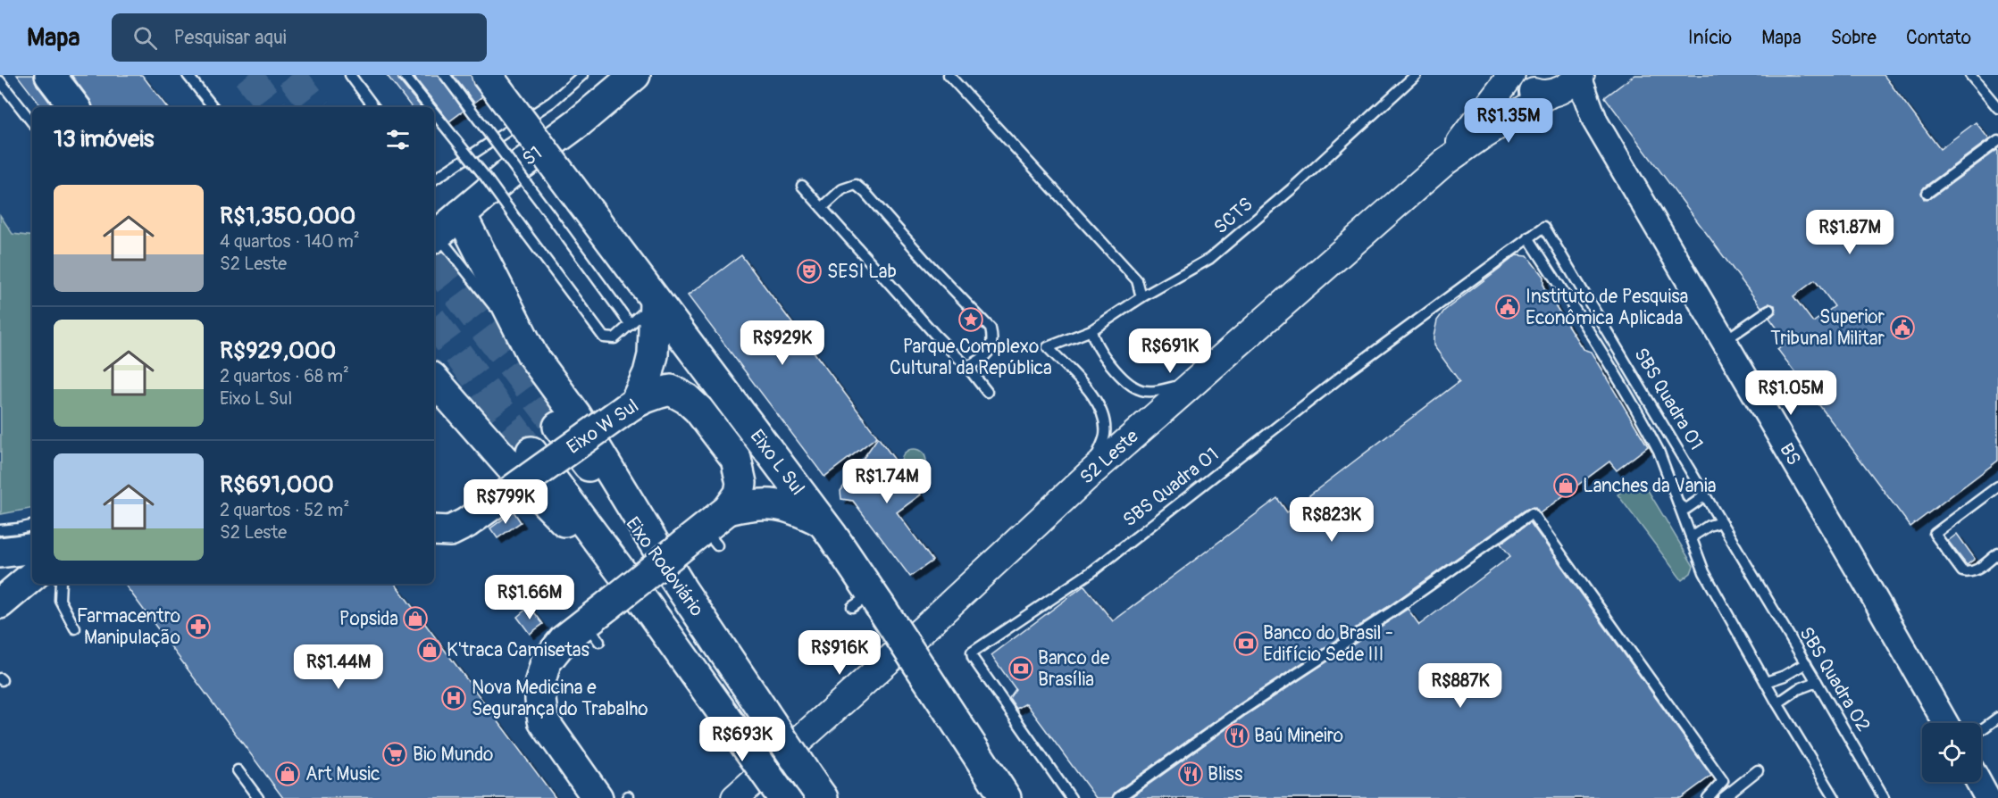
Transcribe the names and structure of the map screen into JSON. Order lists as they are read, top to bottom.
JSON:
{
  "streets": {
    "main road": [
      "S1",
      "Eixo W Sul",
      "S2 Leste",
      "Eixo L Sul",
      "Eixo Rodoviário"
    ],
    "street": ["BS"],
    "lane": ["SCTS", "SBS Quadra 01", "SBS Quadra 02"]
  },
  "crossings": [
    ["SCTS", "S2 Leste"],
    ["SBS Quadra 01", "SBS Quadra 02"],
    ["BS", "S2 Leste"]
  ],
  "places": {
    "theatre": ["SESI Lab"],
    "public building": ["Instituto de Pesquisa Econômica Aplicada", "Superior Tribunal Militar"],
    "place": ["Parque Complexo Cultural da República"],
    "shop": [
      "Lanches da Vania",
      "Popsida",
      "K'traca Camisetas",
      "Art Music"
    ],
    "pharmacy": ["Farmacentro Manipulação"],
    "bank": ["Banco do Brasil - Edifício Sede III", "Banco de Brasília"],
    "hospital": ["Nova Medicina e Segurança do Trabalho"],
    "restaurant": ["Baú Mineiro", "Bliss"],
    "supermarket": ["Bio Mundo"]
  },
  "page": {
    "header": "Mapa",
    "search": "Pesquisar aqui",
    "nav": [
      "Início",
      "Mapa",
      "Sobre",
      "Contato"
    ],
    "price": [
      "R$1.35M",
      "R$1.87M",
      "R$929K",
      "R$691K",
      "R$1.05M",
      "R$1.74M",
      "R$799K",
      "R$823K",
      "R$1.66M",
      "R$916K",
      "R$1.44M",
      "R$887K",
      "R$693K"
    ],
    "heading": "13 imóveis",
    "list": [
      {
        "name": "R$1,350,000",
        "note": "4 quartos · 140 m² · S2 Leste"
      },
      {
        "name": "R$929,000",
        "note": "2 quartos · 68 m² · Eixo L Sul"
      },
      {
        "name": "R$691,000",
        "note": "2 quartos · 52 m² · S2 Leste"
      }
    ]
  }
}
